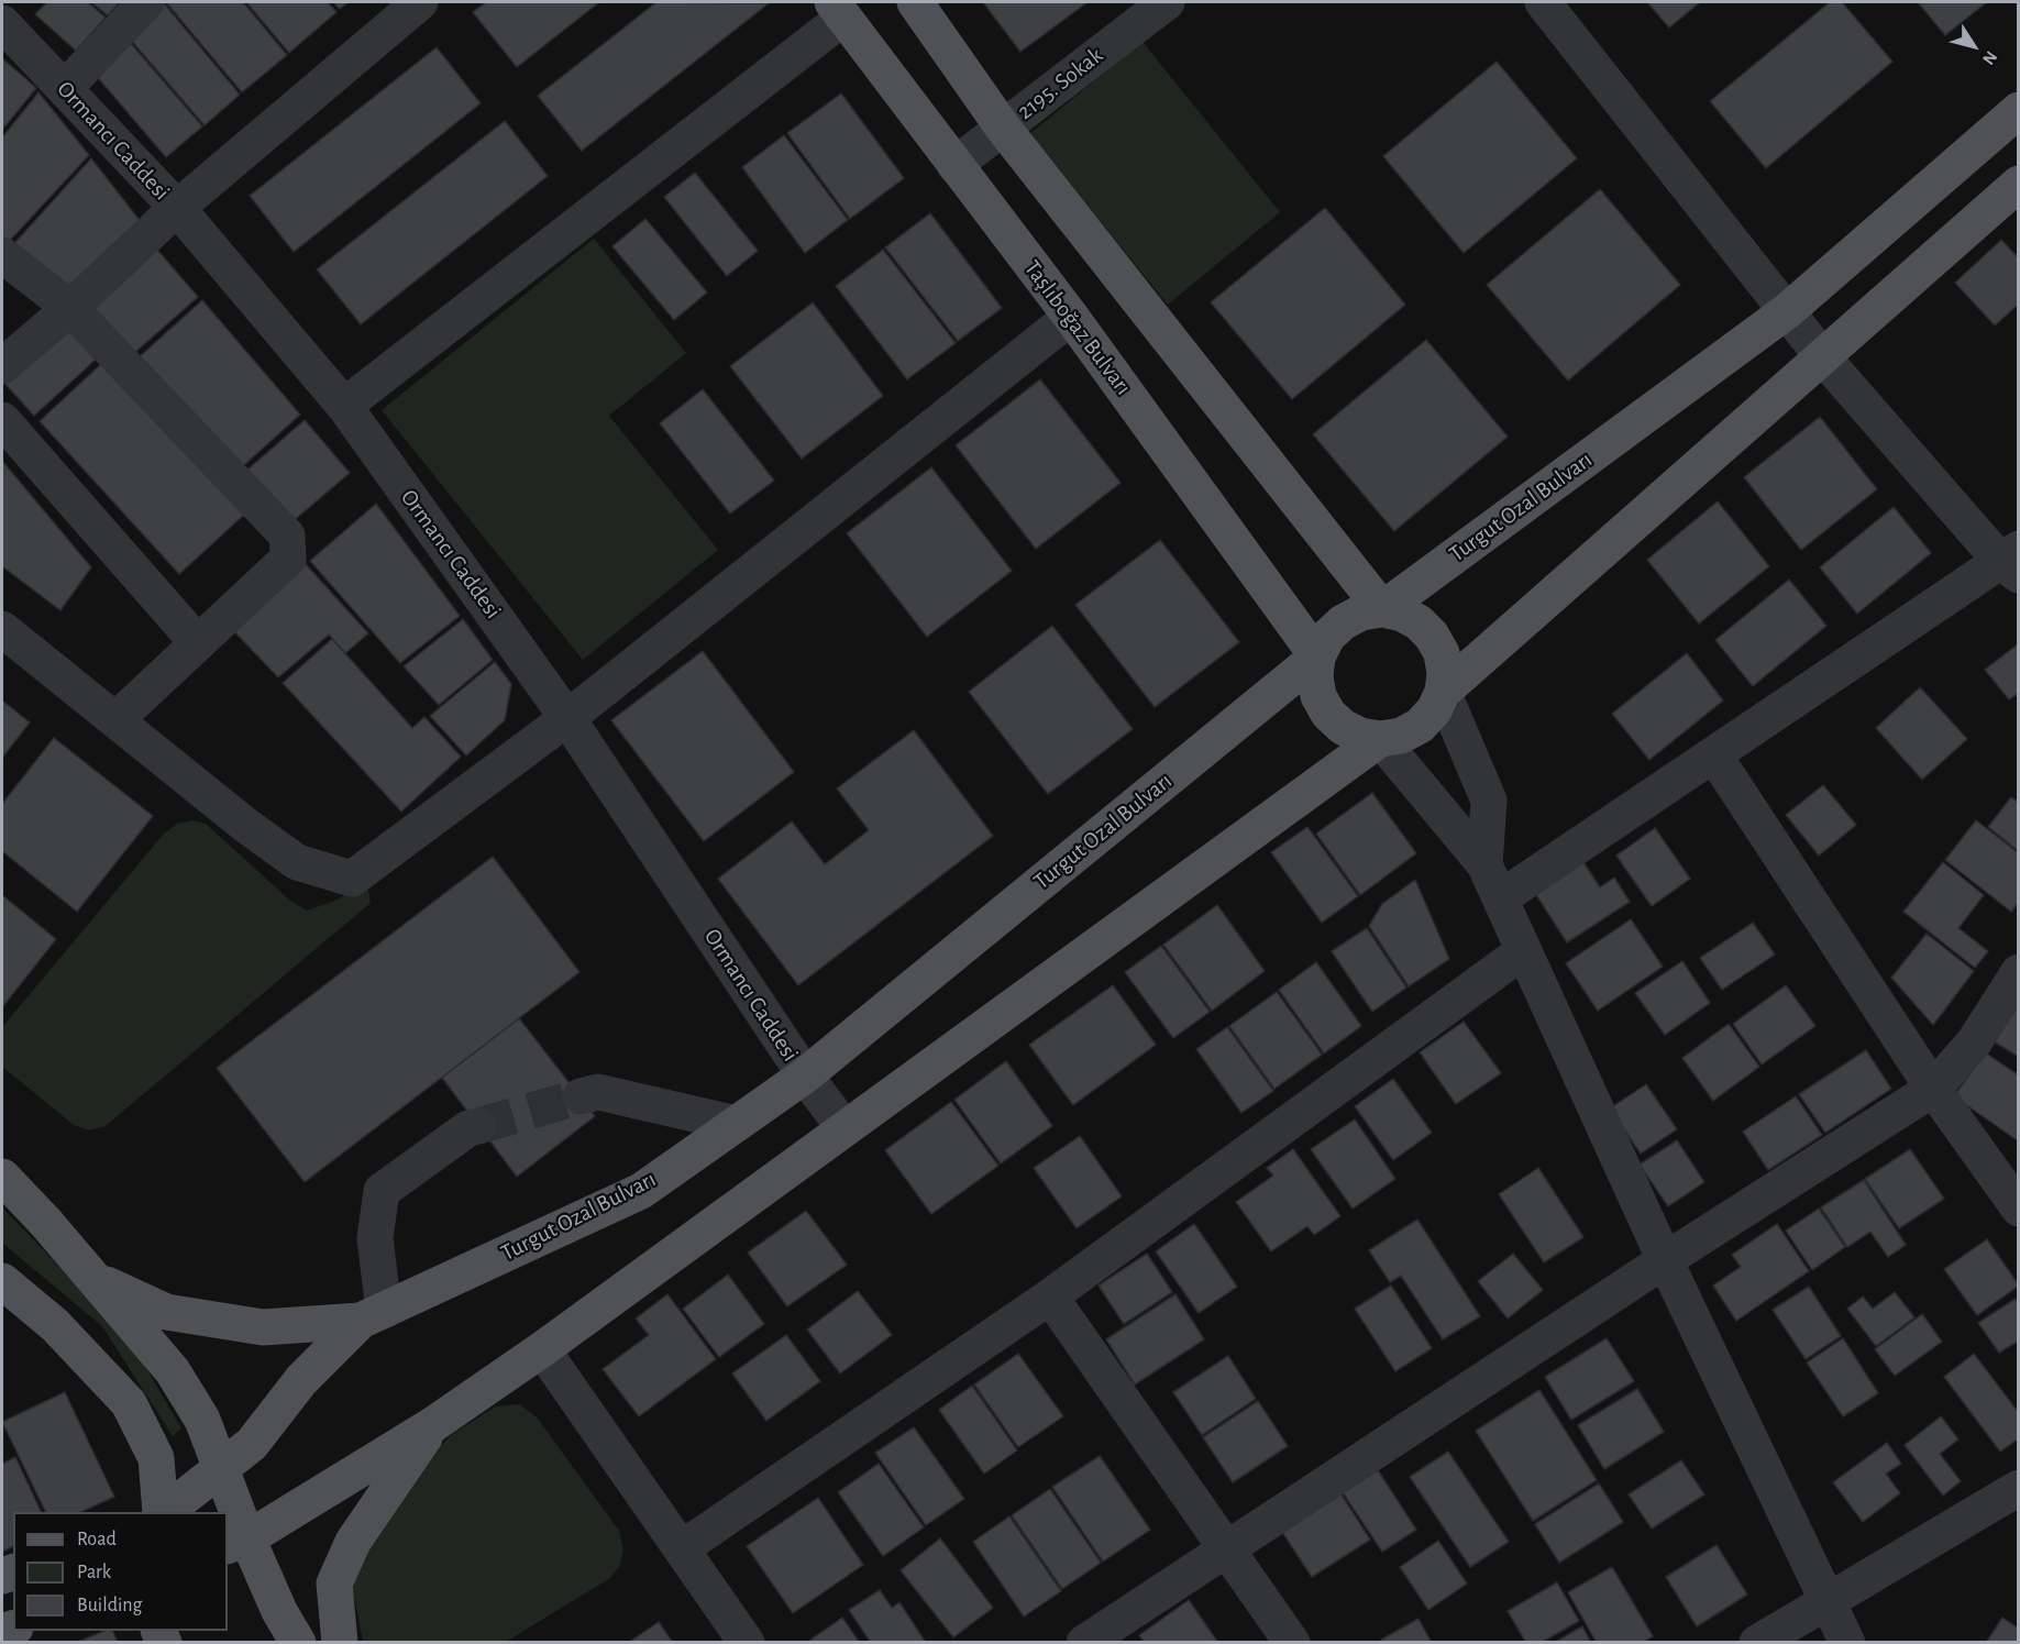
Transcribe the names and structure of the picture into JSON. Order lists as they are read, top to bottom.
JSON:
{
  "streets": {
    "main road": ["Taşlıboğaz Bulvarı", "Turgut Ozal Bulvarı"],
    "street": ["2195. Sokak", "Ormancı Caddesi"]
  },
  "crossings": [
    ["2195. Sokak", "Taşlıboğaz Bulvarı"],
    ["Ormancı Caddesi", "Turgut Ozal Bulvarı"],
    ["Taşlıboğaz Bulvarı", "Turgut Ozal Bulvarı"]
  ],
  "legend": ["Road", "Park", "Building"],
  "north": "bottom right"
}
